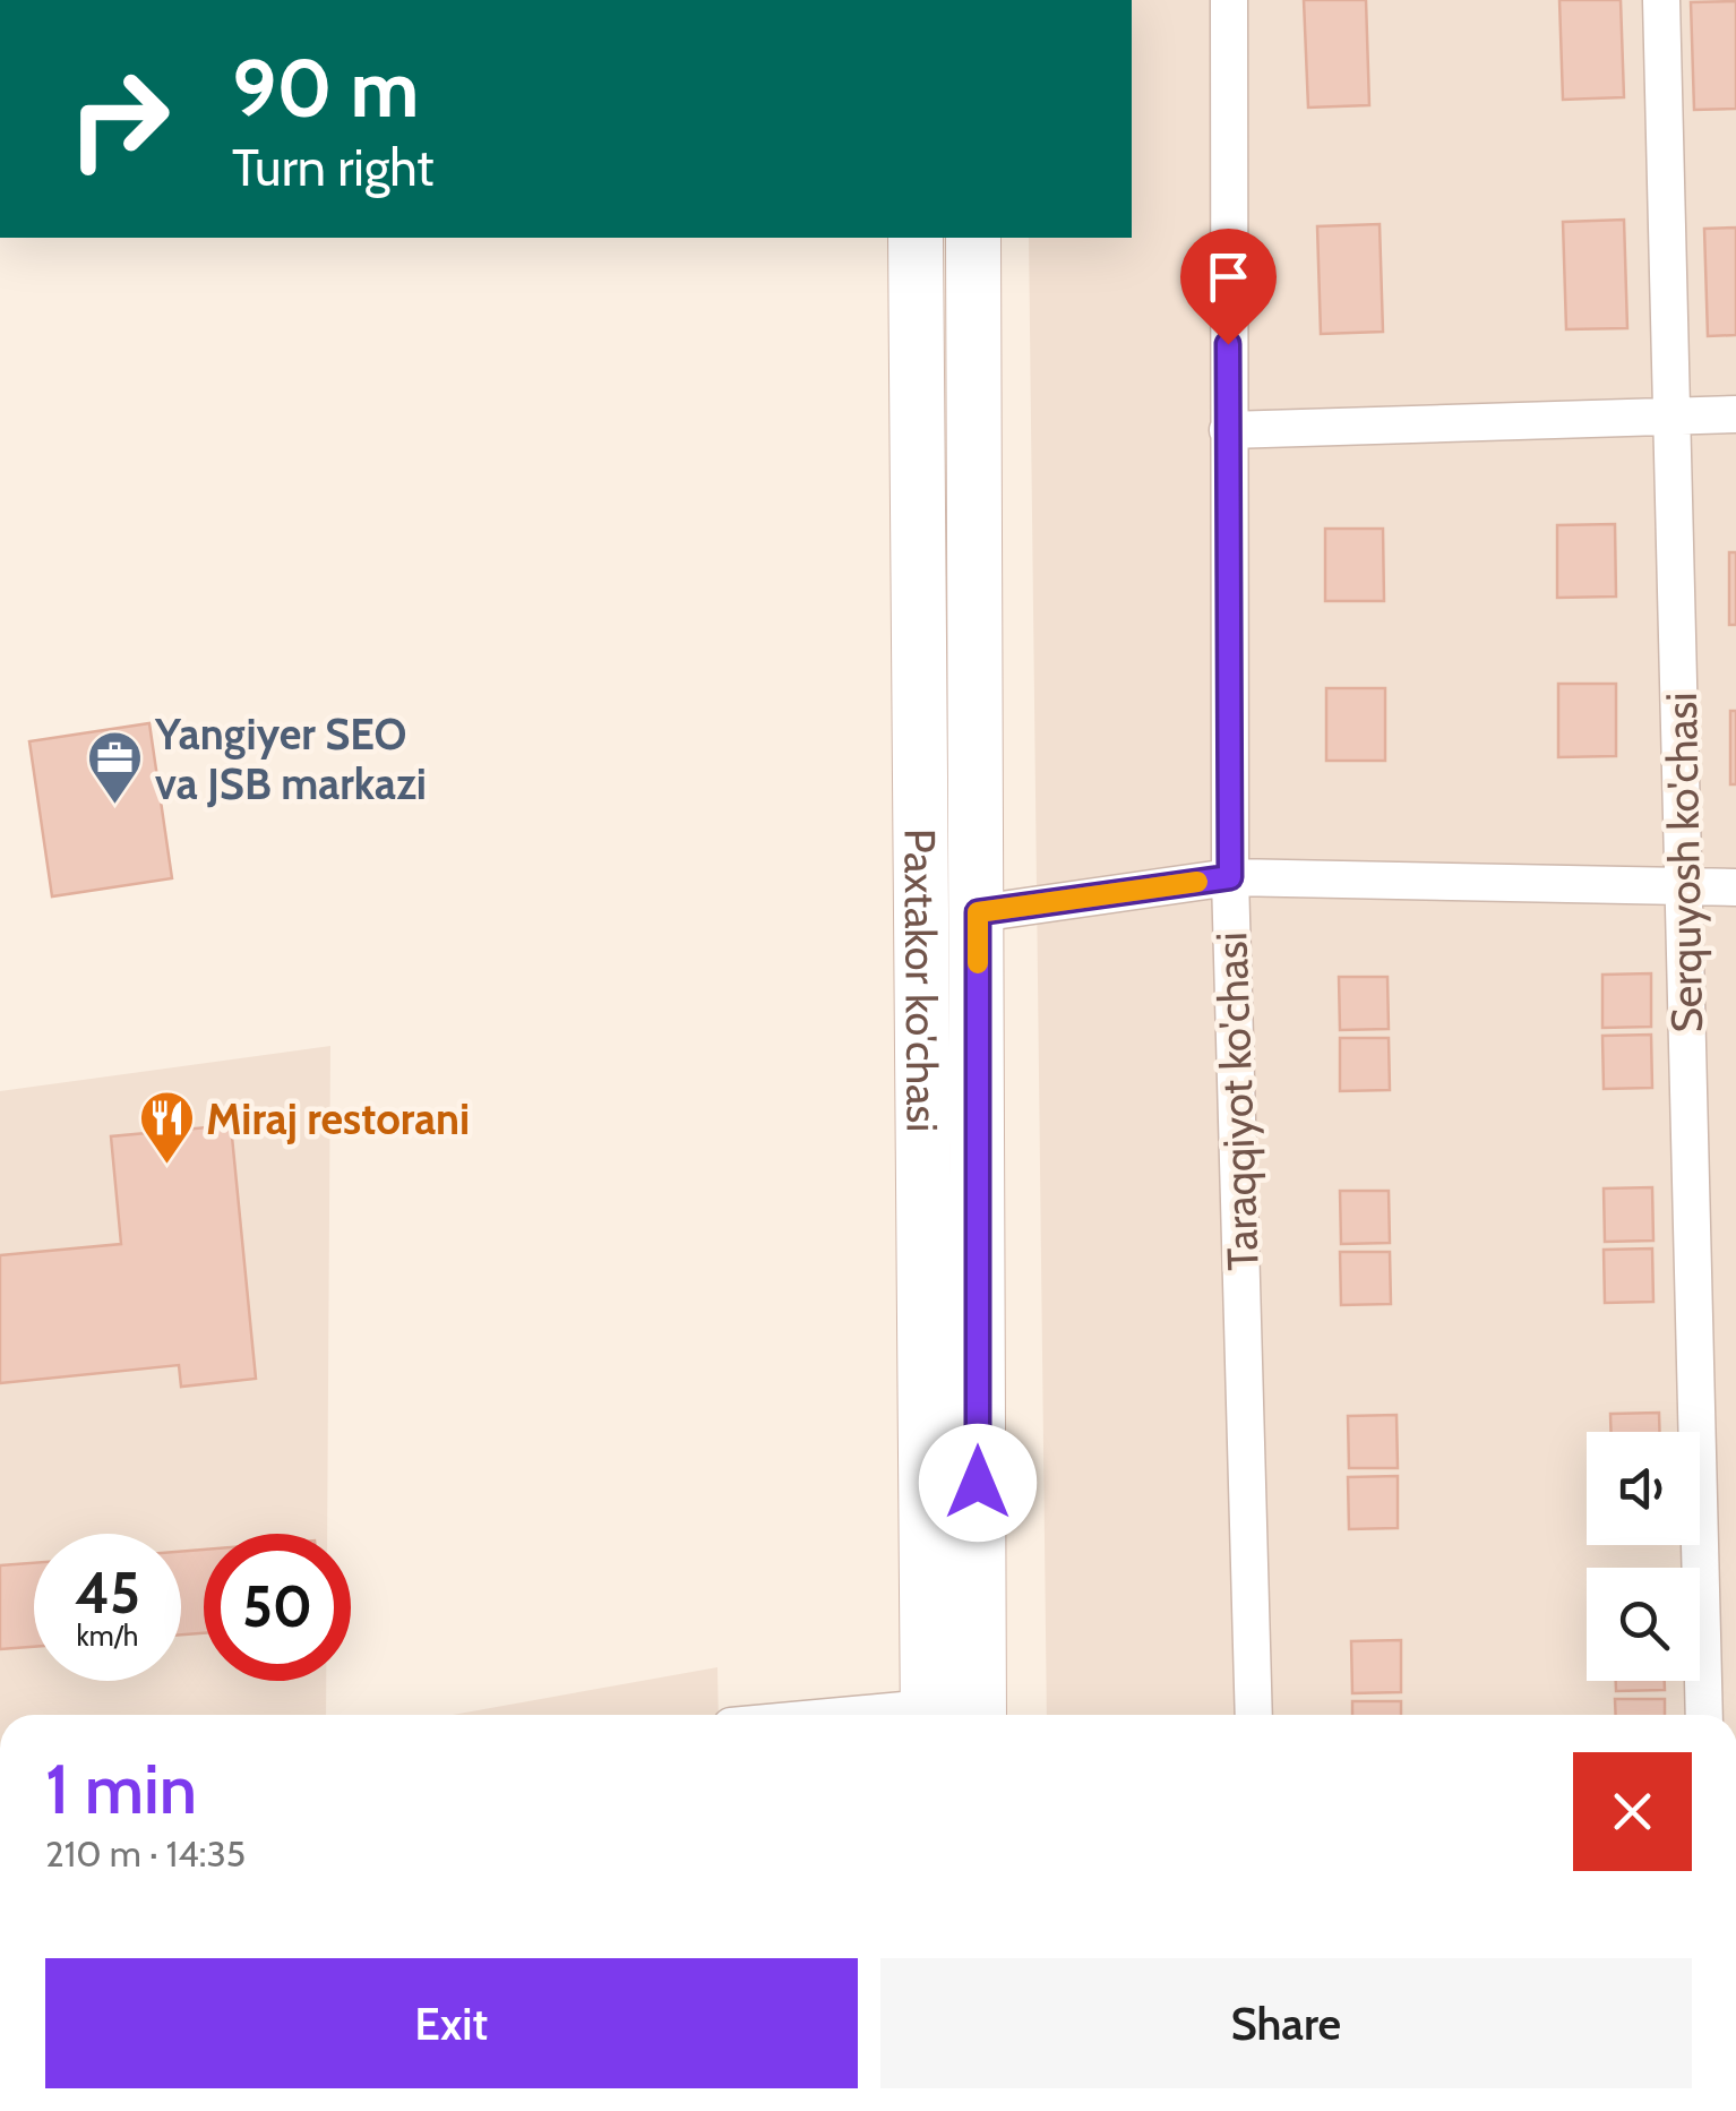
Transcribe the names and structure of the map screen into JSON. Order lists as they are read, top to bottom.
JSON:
{
  "streets": {
    "main road": ["Paxtakor ko'chasi"],
    "street": ["Serquyosh ko'chasi", "Taraqqiyot ko'chasi"]
  },
  "places": {
    "office": ["Yangiyer SEO va JSB markazi"],
    "restaurant": ["Miraj restorani"]
  },
  "page": {
    "turn": ["90 m", "Turn right"],
    "speed": "45 km/h",
    "limit": "50",
    "heading": ["1 min", "210 m · 14:35"],
    "buttons": ["Exit", "Share"]
  }
}
